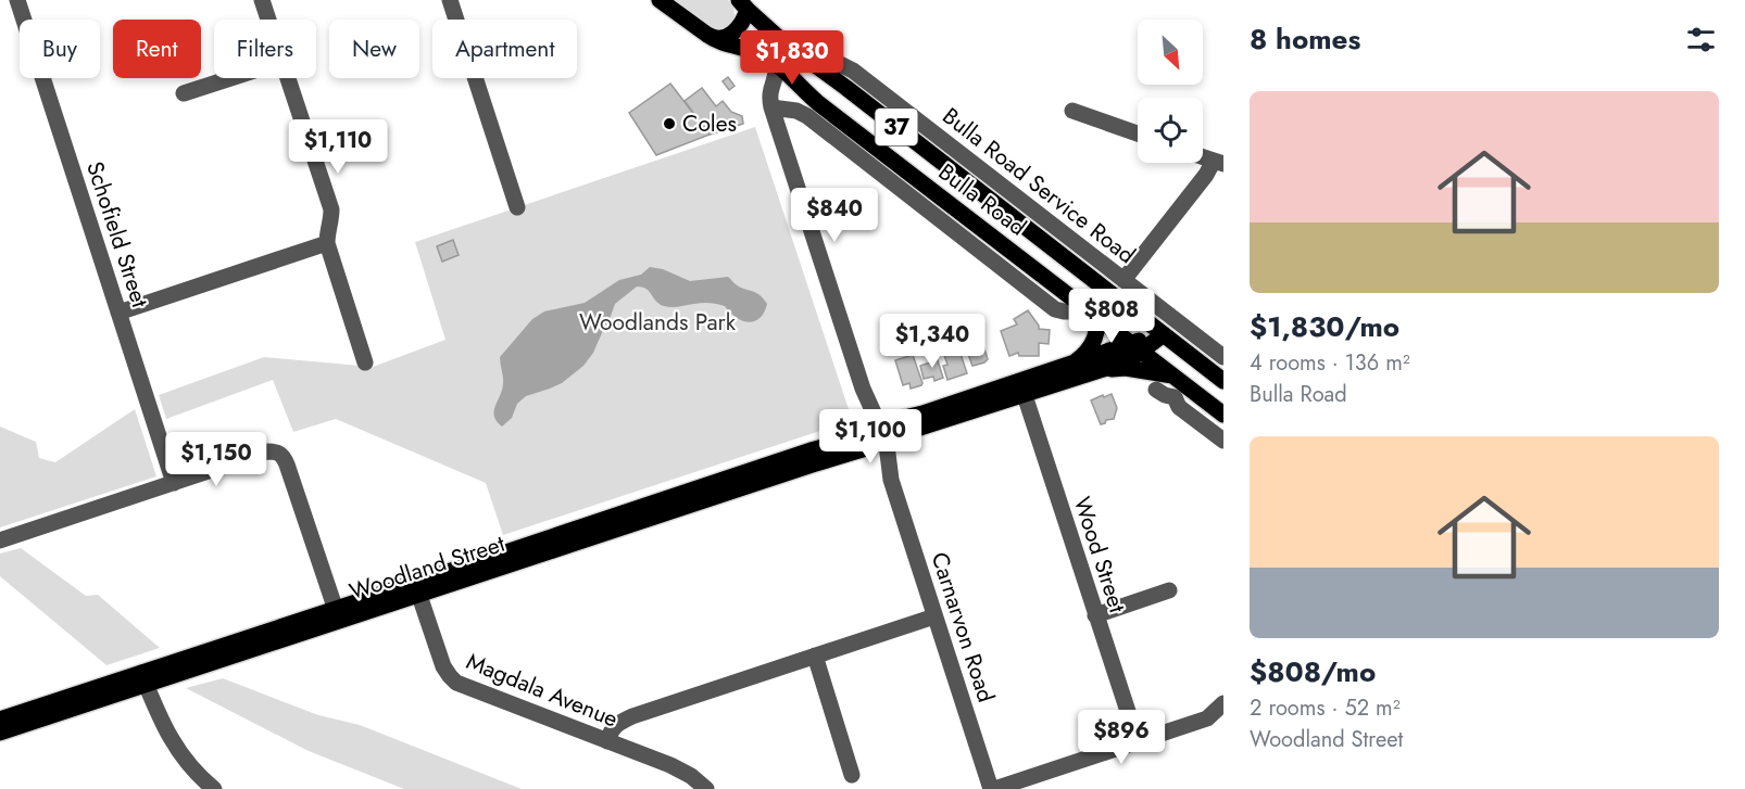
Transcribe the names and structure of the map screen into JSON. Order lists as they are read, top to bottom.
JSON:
{
  "streets": {
    "main road": ["37", "Bulla Road", "Woodland Street"],
    "street": [
      "Bulla Road Service Road",
      "Schofield Street",
      "Wood Street",
      "Carnarvon Road",
      "Magdala Avenue"
    ]
  },
  "crossings": [
    ["37", "Bulla Road"],
    ["Bulla Road Service Road", "Bulla Road"],
    ["Bulla Road", "Woodland Street"],
    ["Wood Street", "Woodland Street"],
    ["Woodland Street", "Carnarvon Road"],
    ["Woodland Street", "Magdala Avenue"]
  ],
  "parks": ["Woodlands Park"],
  "places": ["Coles"],
  "north": "bottom right",
  "page": {
    "heading": "8 homes",
    "chip": [
      "Buy",
      "Rent",
      "Filters",
      "New",
      "Apartment"
    ],
    "price": [
      "$1,830",
      "$1,110",
      "$840",
      "$808",
      "$1,340",
      "$1,100",
      "$1,150",
      "$896"
    ],
    "list": [
      {
        "name": "$1,830/mo",
        "note": "4 rooms · 136 m² · Bulla Road"
      },
      {
        "name": "$808/mo",
        "note": "2 rooms · 52 m² · Woodland Street"
      }
    ]
  }
}
